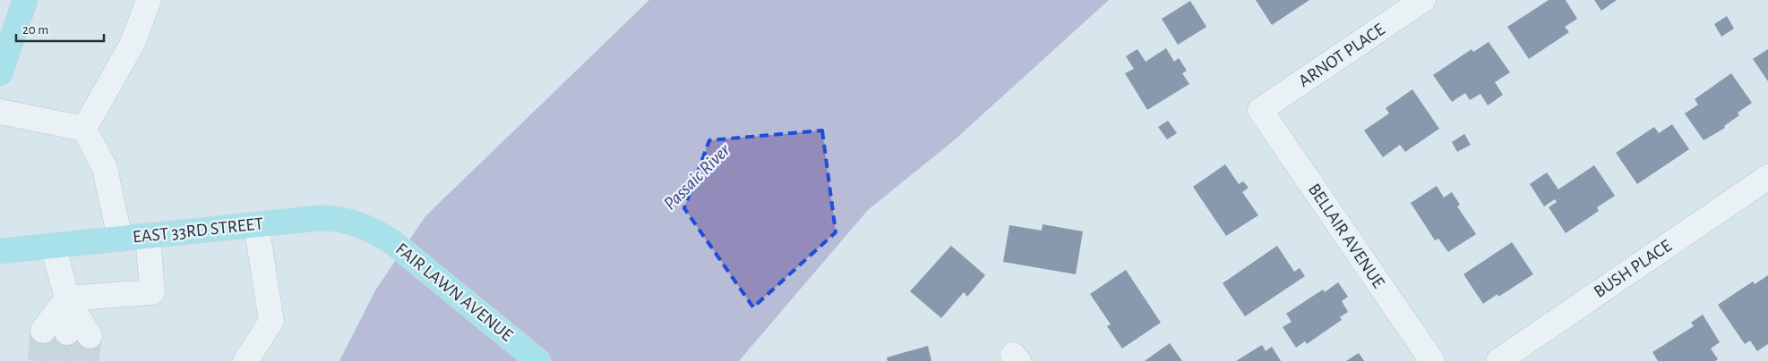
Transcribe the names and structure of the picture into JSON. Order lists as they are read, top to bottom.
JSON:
{
  "streets": {
    "main road": ["EAST 33RD STREET", "FAIR LAWN AVENUE"],
    "street": ["ARNOT PLACE", "BELLAIR AVENUE", "BUSH PLACE"]
  },
  "crossings": [
    ["ARNOT PLACE", "BELLAIR AVENUE"],
    ["EAST 33RD STREET", "FAIR LAWN AVENUE"]
  ],
  "water": ["Passaic River"],
  "scale_bar": "20 m"
}
